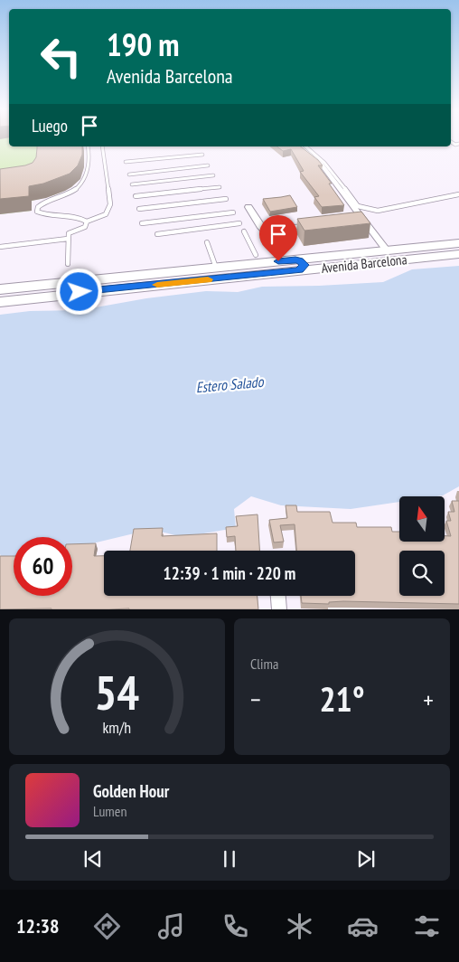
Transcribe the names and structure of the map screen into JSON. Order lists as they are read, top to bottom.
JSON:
{
  "streets": {
    "main road": ["Avenida Barcelona"]
  },
  "water": ["Estero Salado"],
  "north": "top",
  "page": {
    "turn": ["190 m", "Avenida Barcelona"],
    "then": "Luego",
    "limit": "60",
    "trip": "12:39 · 1 min · 220 m",
    "tile": "Clima",
    "heat": ["−", "21°", "+"],
    "song": ["Golden Hour", "Lumen"],
    "tabs": "12:38",
    "gauge": ["54", "km/h"]
  }
}
